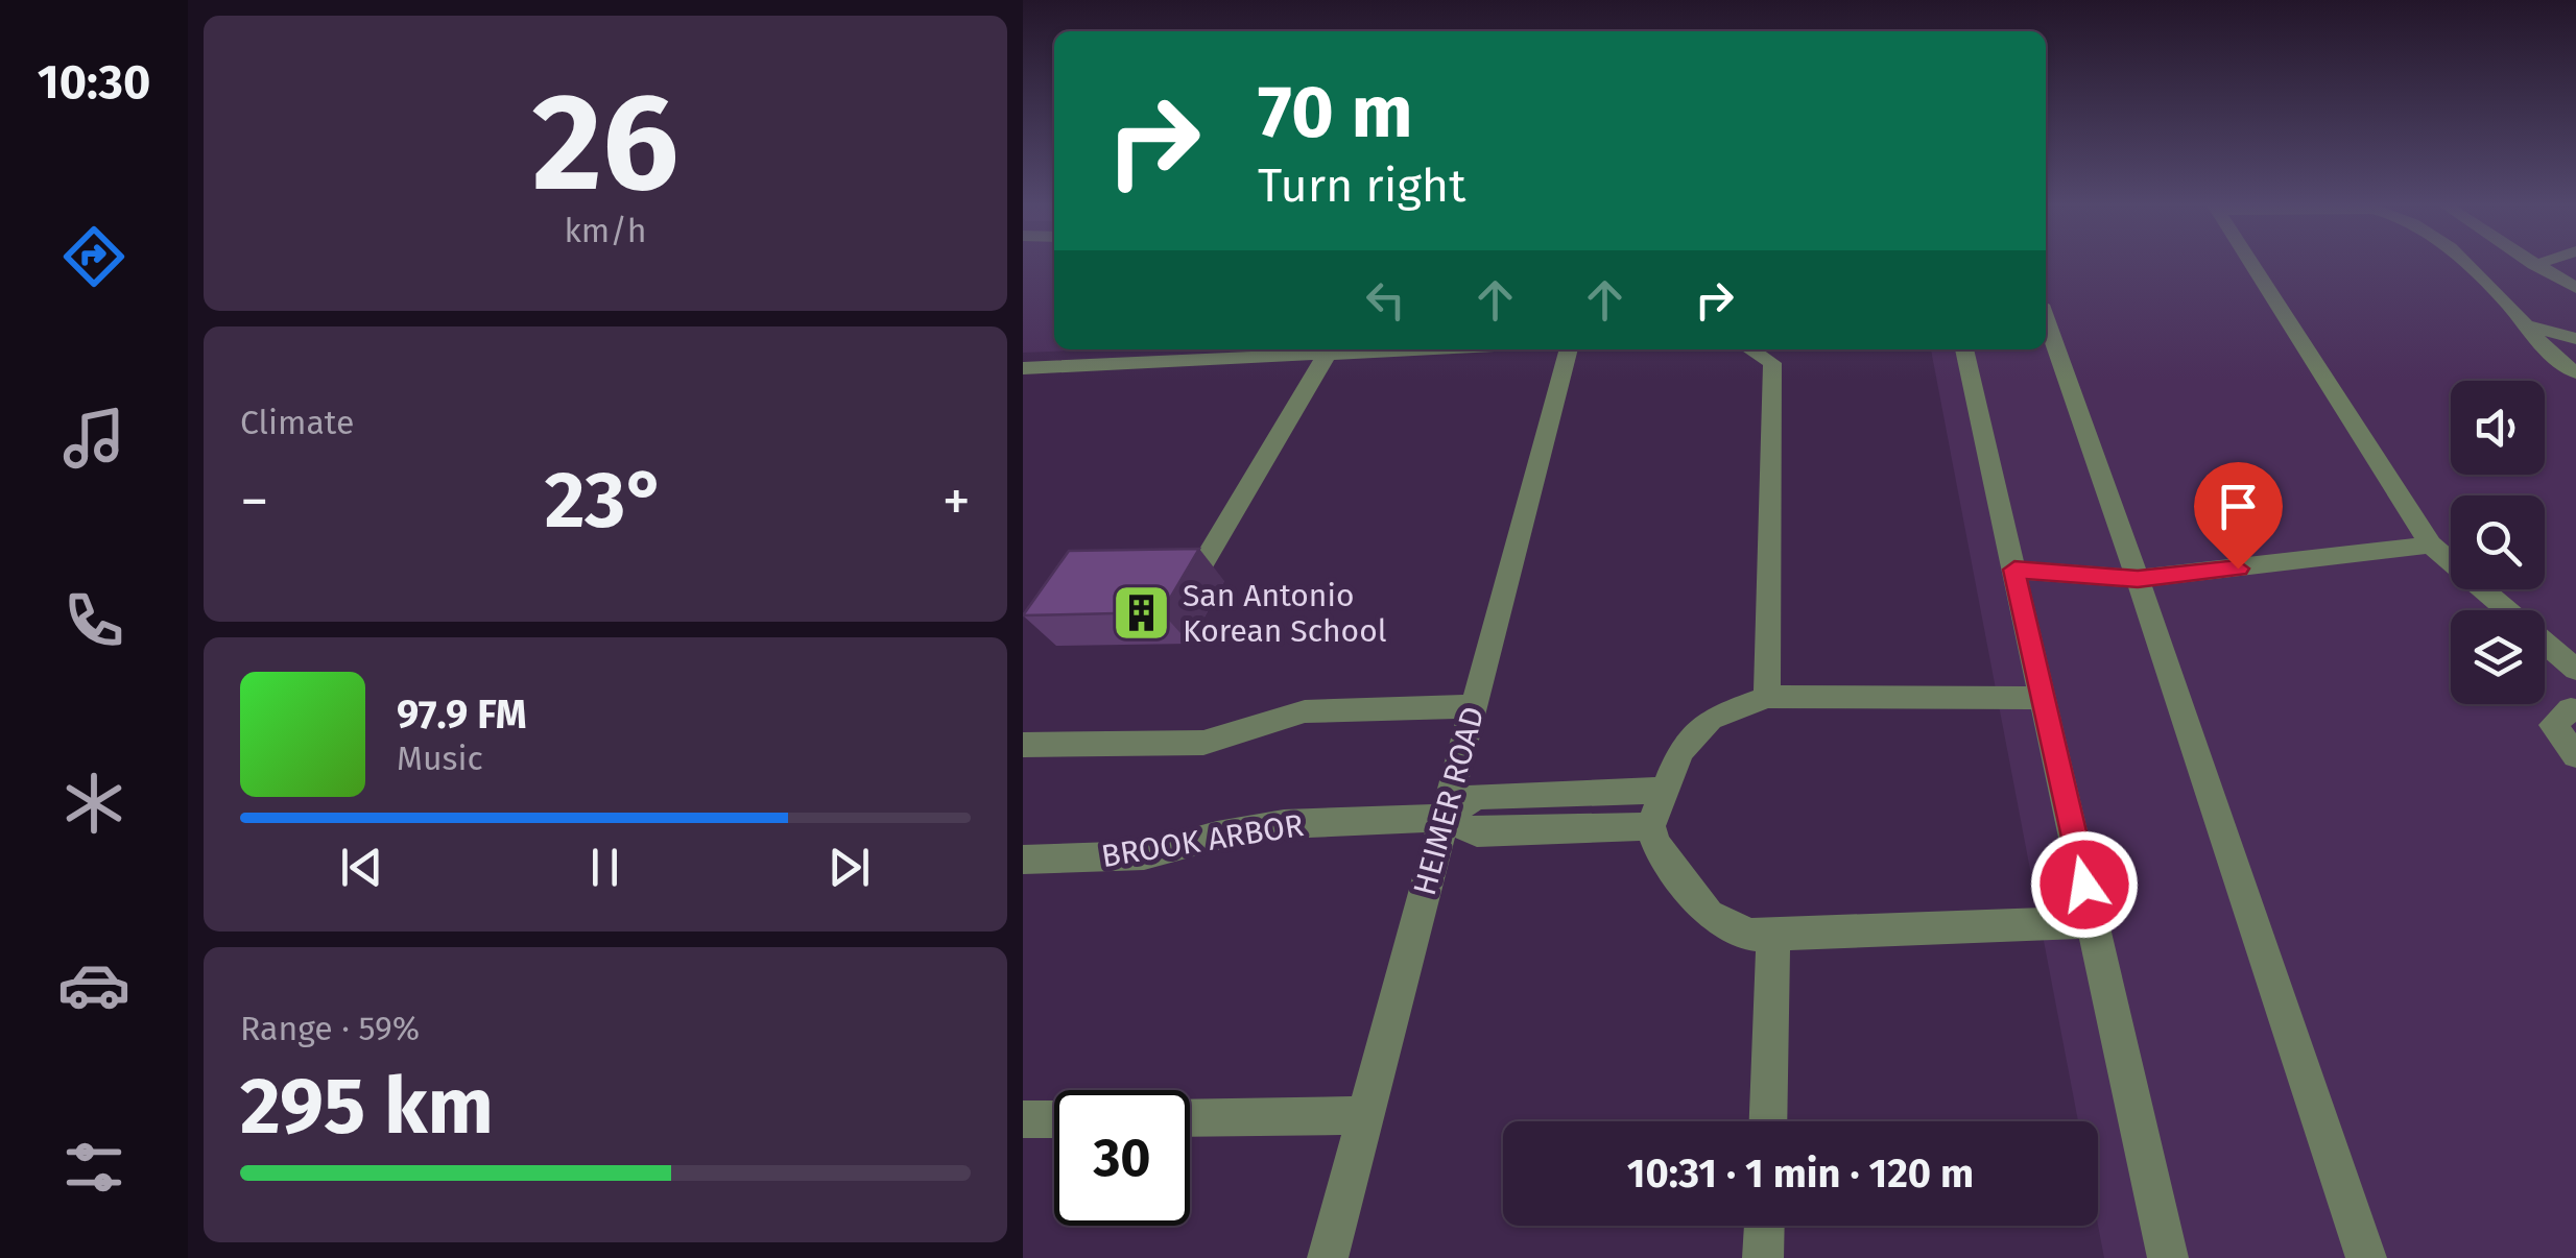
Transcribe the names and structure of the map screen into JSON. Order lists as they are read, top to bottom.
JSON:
{
  "streets": {
    "street": ["HEIMER ROAD", "BROOK ARBOR"]
  },
  "crossings": [
    ["HEIMER ROAD", "BROOK ARBOR"]
  ],
  "places": {
    "building": ["San Antonio Korean School"]
  },
  "page": {
    "tabs": "10:30",
    "tile": [
      ["26", "km/h"],
      "Climate",
      ["Range · 59%", "295 km"]
    ],
    "turn": ["70 m", "Turn right"],
    "heat": ["−", "23°", "+"],
    "song": ["97.9 FM", "Music"],
    "limit": "30",
    "trip": "10:31 · 1 min · 120 m"
  }
}
